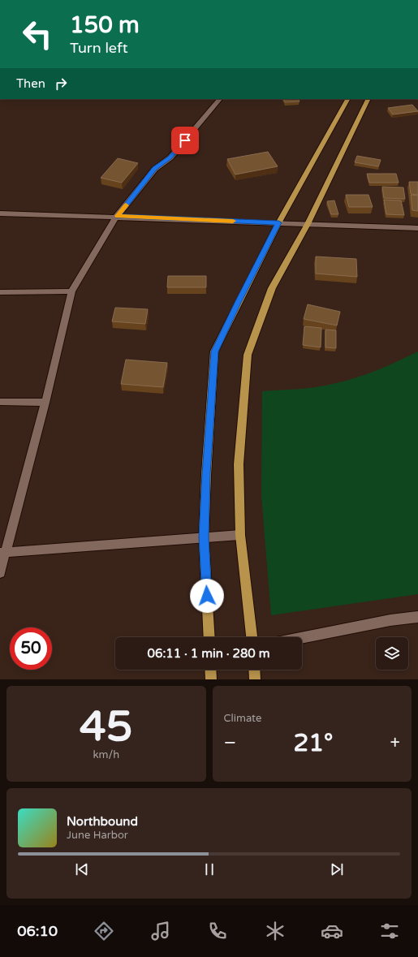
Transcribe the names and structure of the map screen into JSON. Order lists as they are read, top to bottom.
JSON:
{
  "page": {
    "turn": ["150 m", "Turn left"],
    "then": "Then",
    "limit": "50",
    "trip": "06:11 · 1 min · 280 m",
    "tile": [
      ["45", "km/h"],
      "Climate"
    ],
    "heat": ["−", "21°", "+"],
    "song": ["Northbound", "June Harbor"],
    "tabs": "06:10"
  }
}
